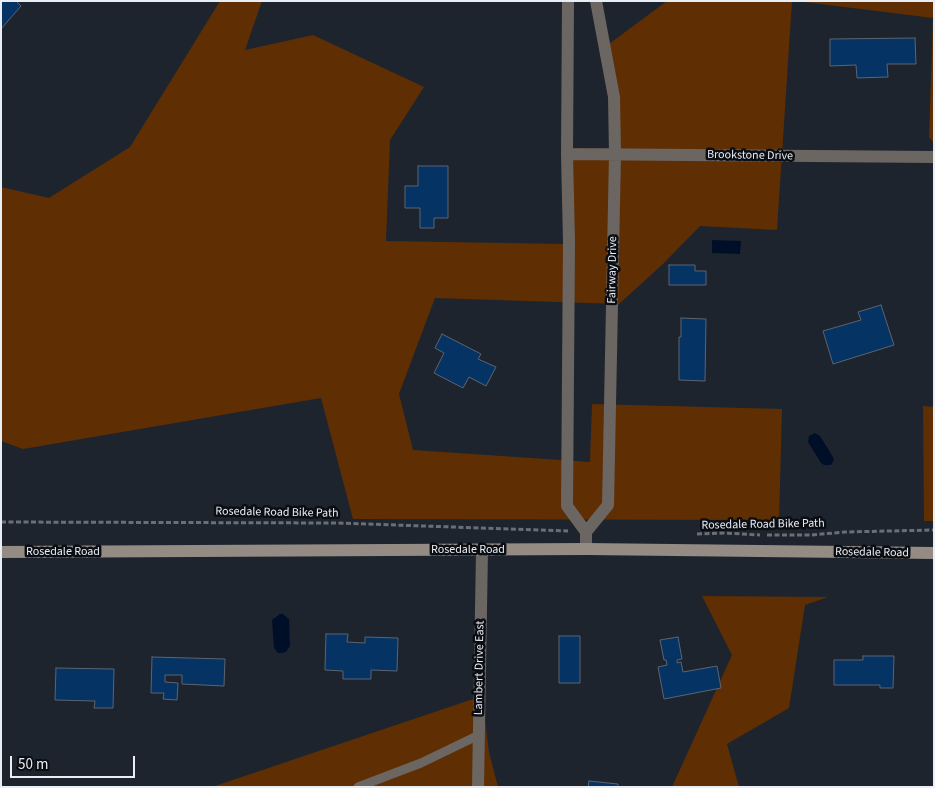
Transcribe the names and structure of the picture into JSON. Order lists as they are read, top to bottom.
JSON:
{
  "streets": {
    "street": [
      "Brookstone Drive",
      "Fairway Drive",
      "Rosedale Road",
      "Lambert Drive East"
    ],
    "path": ["Rosedale Road Bike Path"]
  },
  "crossings": [
    ["Brookstone Drive", "Fairway Drive"],
    ["Rosedale Road", "Lambert Drive East"]
  ],
  "scale_bar": "50 m"
}
